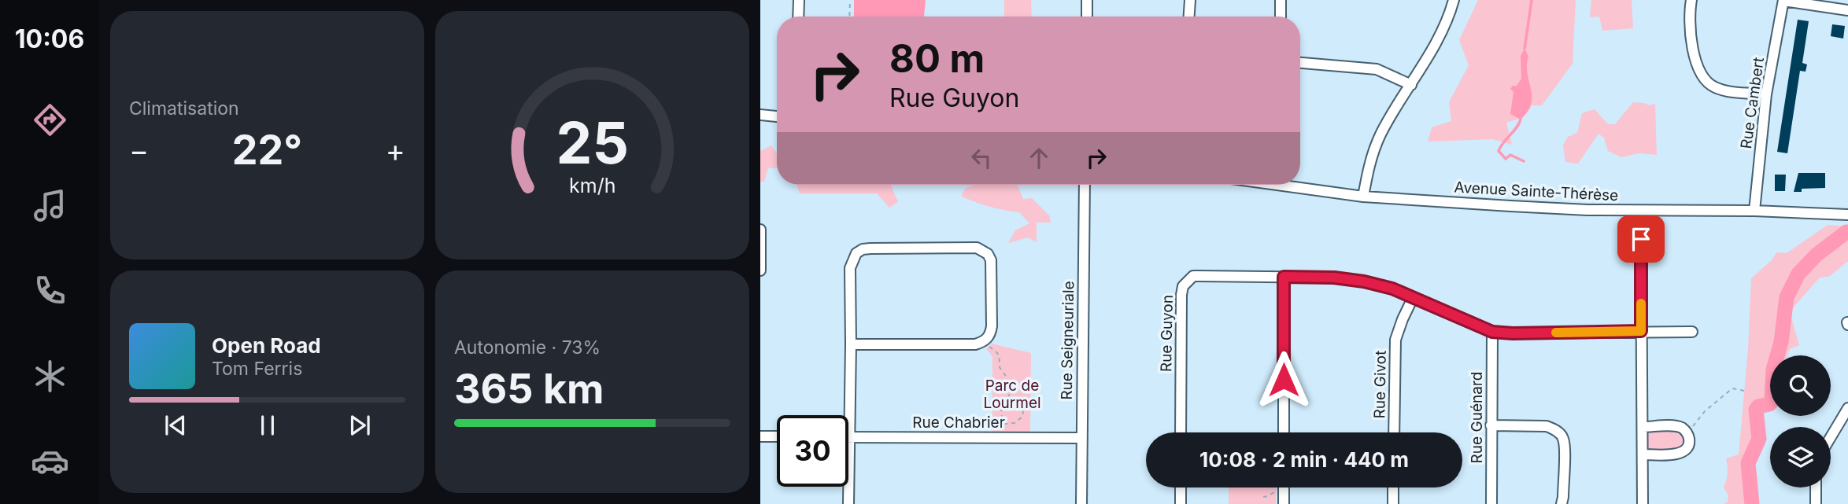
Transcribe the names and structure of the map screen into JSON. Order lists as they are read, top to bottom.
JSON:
{
  "streets": {
    "street": [
      "Rue Cambert",
      "Avenue Sainte-Thérèse",
      "Rue Guyon",
      "Rue Seigneuriale",
      "Rue Givot",
      "Rue Guénard",
      "Rue Chabrier"
    ]
  },
  "crossings": [
    ["Rue Cambert", "Avenue Sainte-Thérèse"],
    ["Rue Guyon", "Rue Givot"],
    ["Rue Guyon", "Rue Guénard"],
    ["Rue Seigneuriale", "Rue Chabrier"]
  ],
  "parks": ["Parc de Lourmel"],
  "page": {
    "tabs": "10:06",
    "tile": [
      "Climatisation",
      ["Autonomie · 73%", "365 km"]
    ],
    "turn": ["80 m", "Rue Guyon"],
    "heat": ["−", "22°", "+"],
    "song": ["Open Road", "Tom Ferris"],
    "limit": "30",
    "trip": "10:08 · 2 min · 440 m",
    "gauge": ["25", "km/h"]
  }
}
